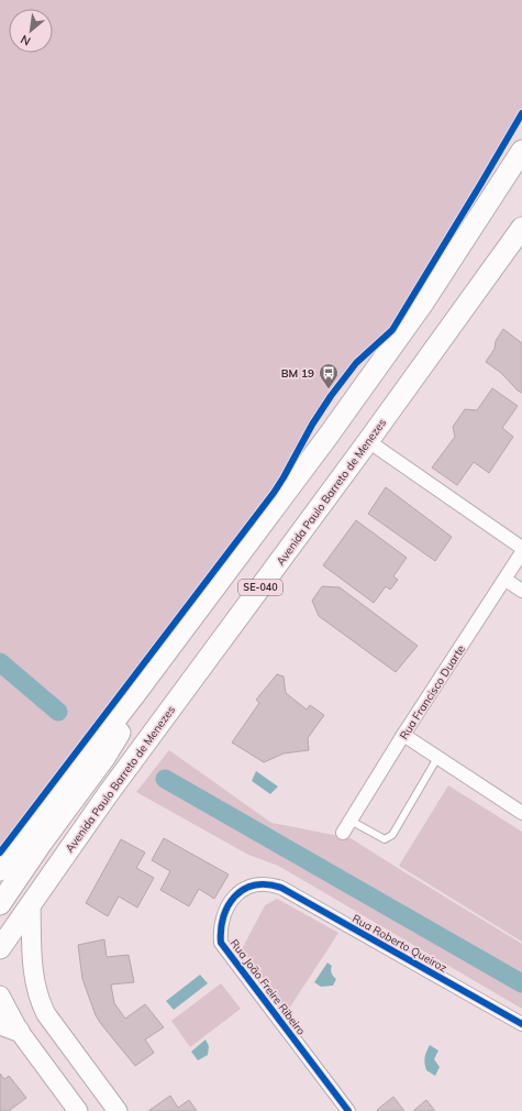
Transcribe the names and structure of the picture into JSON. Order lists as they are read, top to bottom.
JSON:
{
  "streets": {
    "main road": ["Avenida Paulo Barreto de Menezes", "SE-040"],
    "street": ["Rua Francisco Duarte", "Rua Roberto Queiroz", "Rua João Freire Ribeiro"]
  },
  "crossings": [
    ["Rua Roberto Queiroz", "Rua João Freire Ribeiro"]
  ],
  "places": {
    "bus stop": ["BM 19"]
  },
  "north": "bottom left"
}
